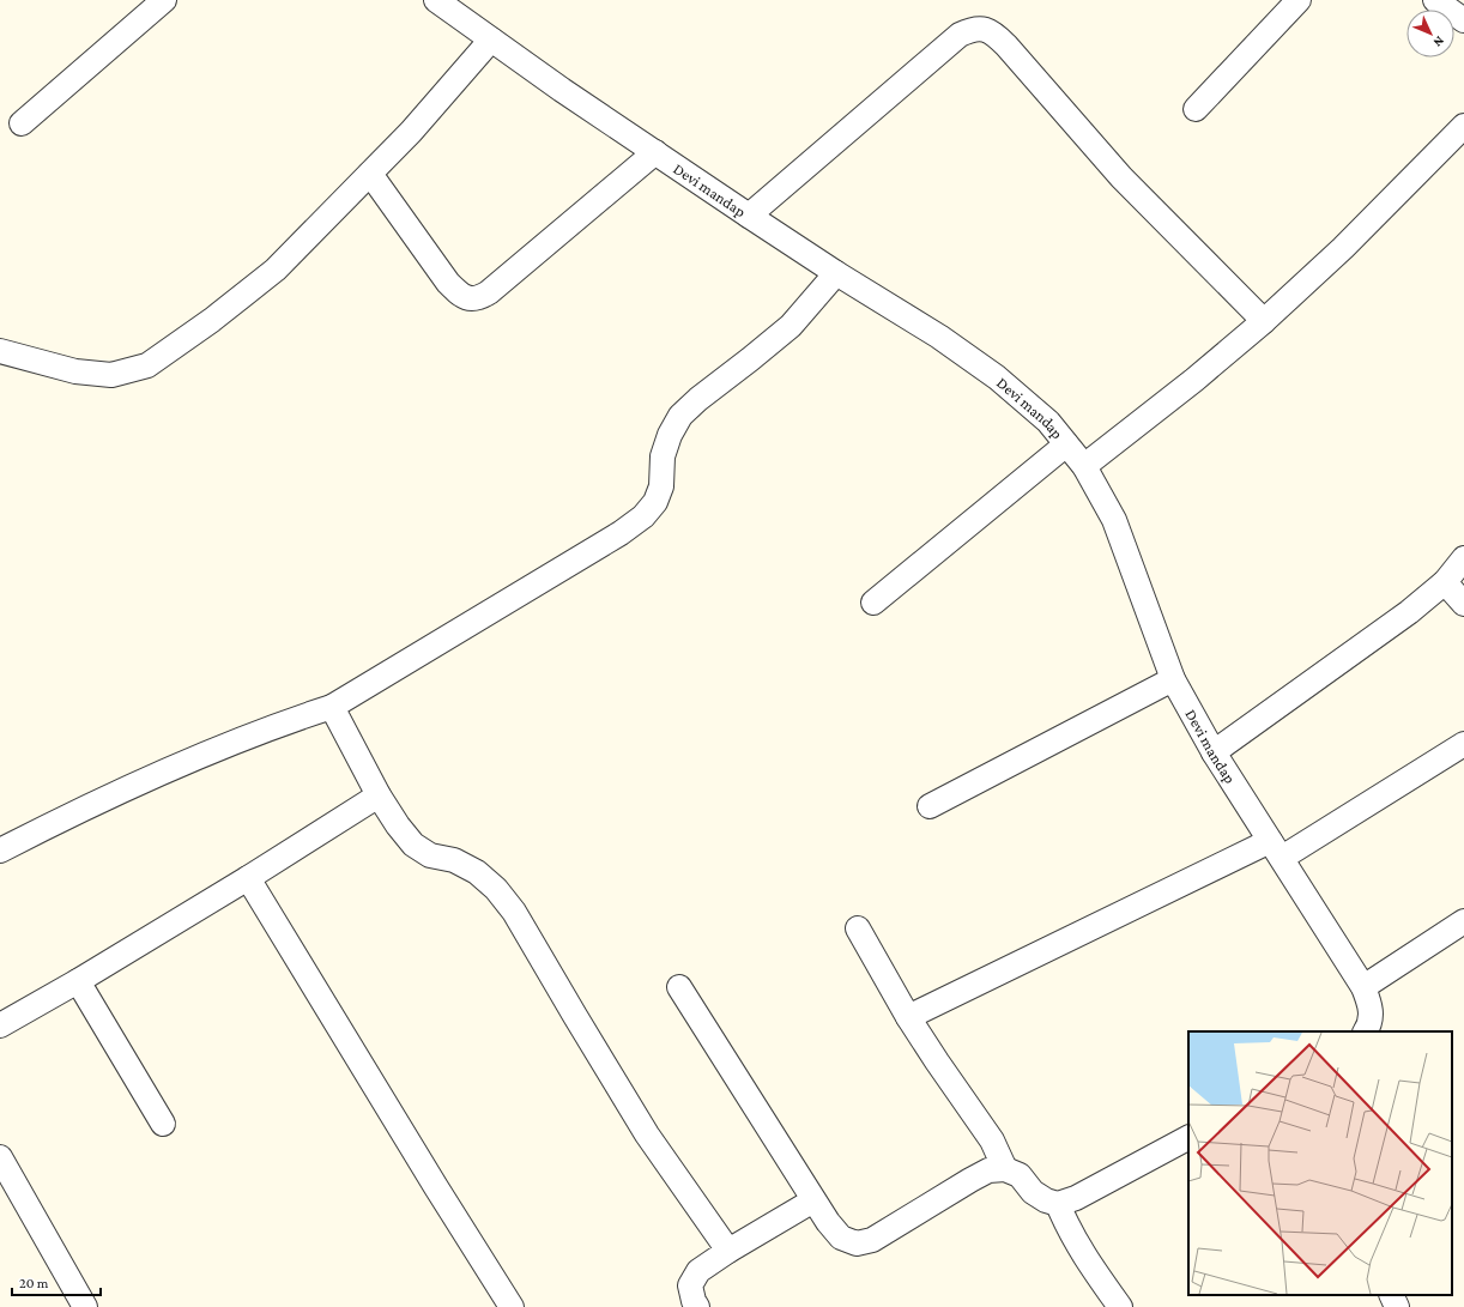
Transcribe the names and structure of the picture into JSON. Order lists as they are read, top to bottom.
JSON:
{
  "streets": {
    "street": ["Devi mandap"]
  },
  "scale_bar": "20 m",
  "north": "bottom right"
}
